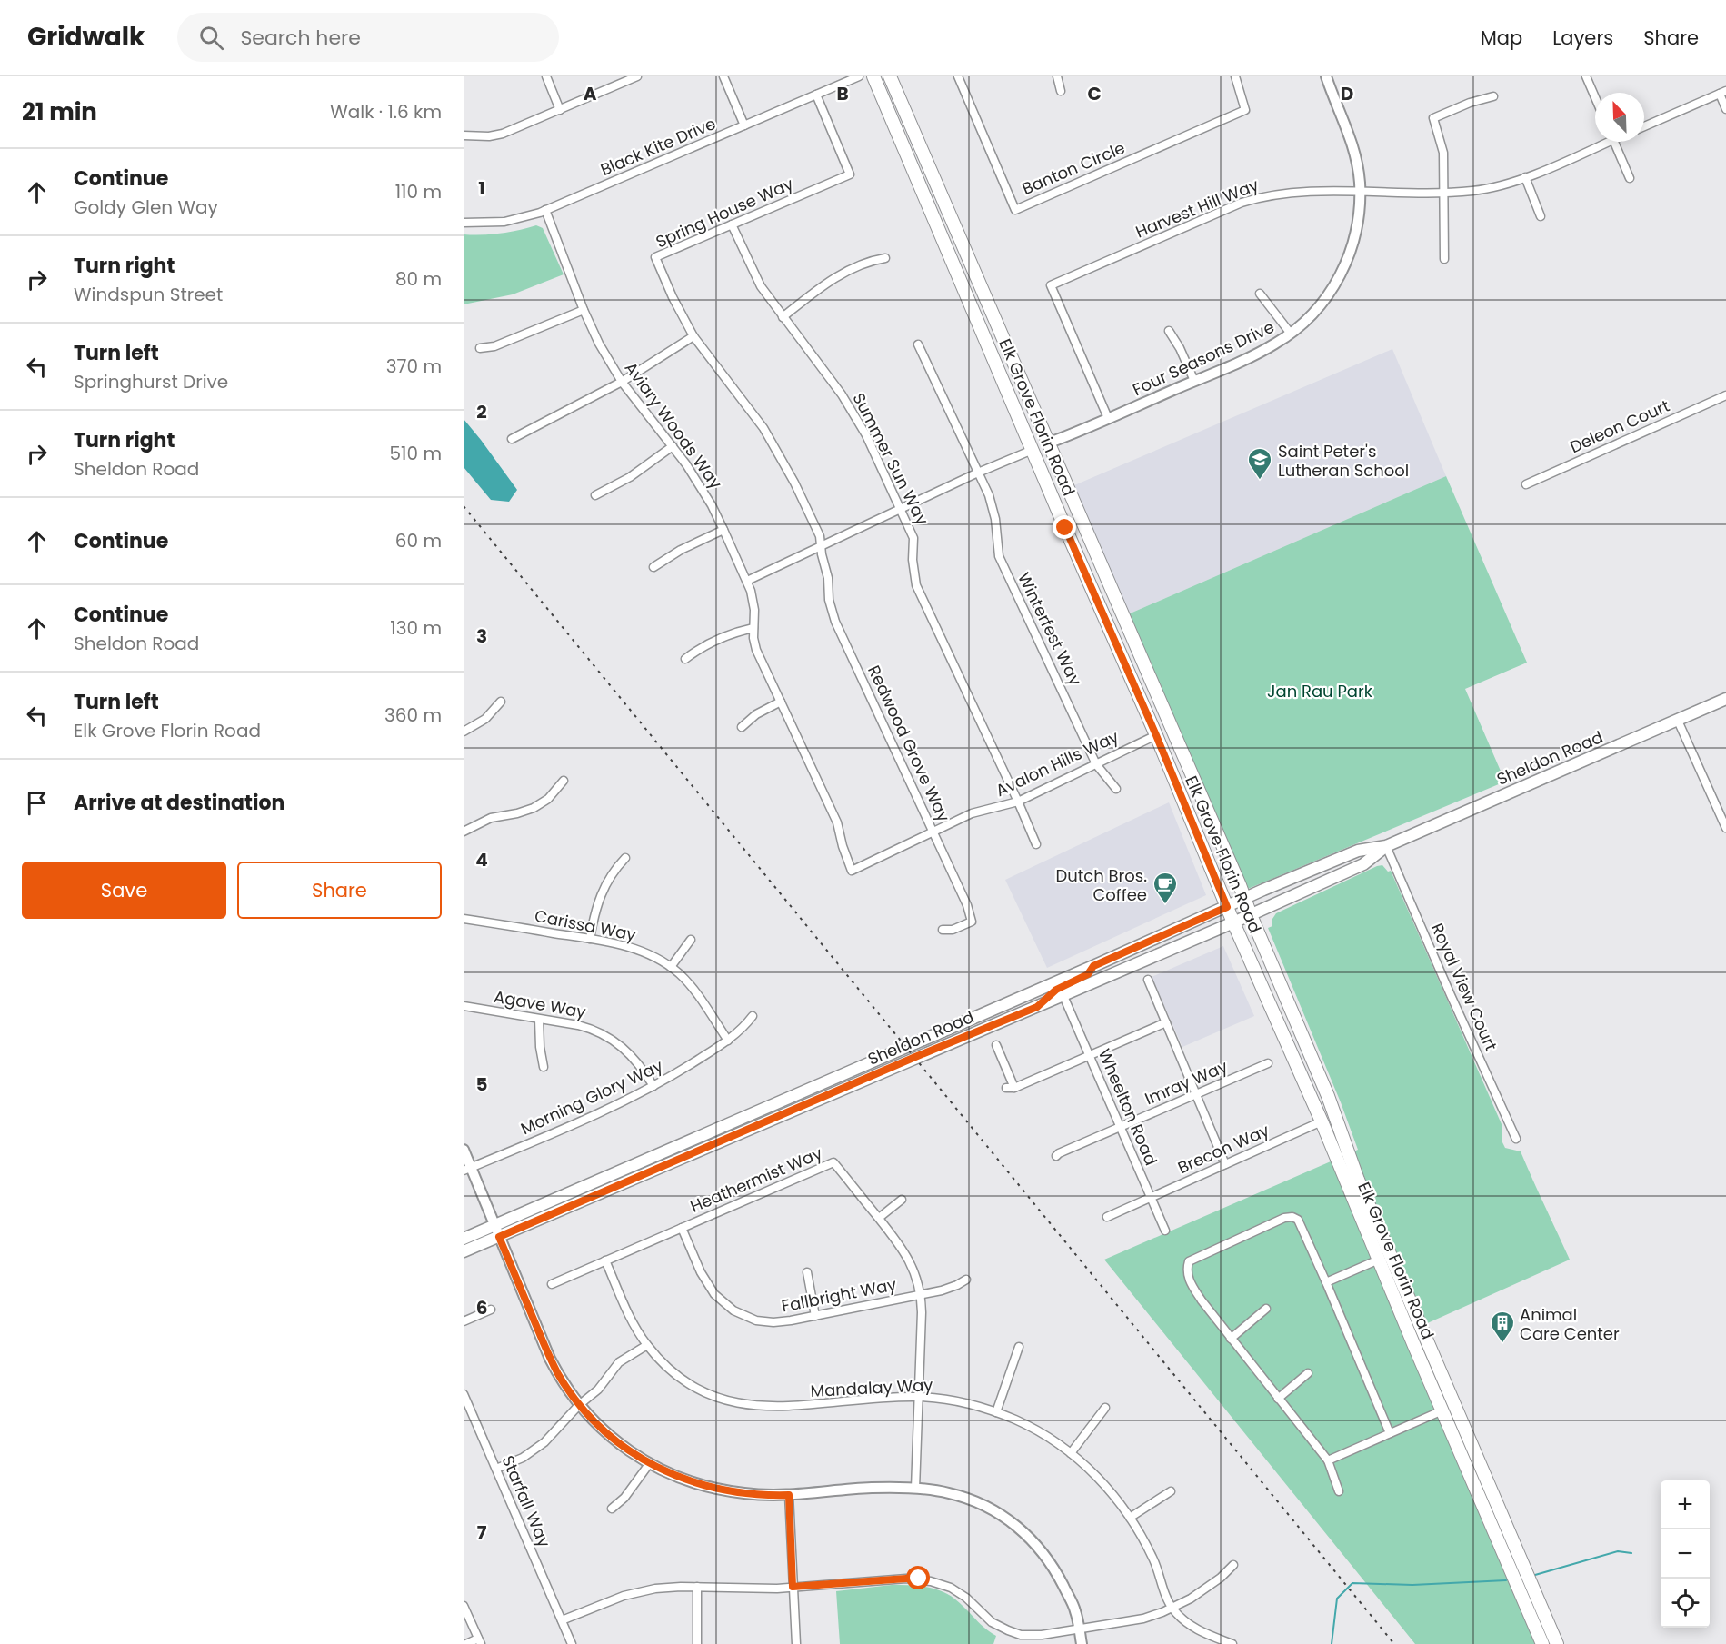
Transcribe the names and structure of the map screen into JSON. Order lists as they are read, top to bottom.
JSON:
{
  "streets": {
    "main road": ["Elk Grove Florin Road", "Sheldon Road"],
    "street": [
      "Black Kite Drive",
      "Banton Circle",
      "Harvest Hill Way",
      "Spring House Way",
      "Four Seasons Drive",
      "Aviary Woods Way",
      "Deleon Court",
      "Summer Sun Way",
      "Winterfest Way",
      "Redwood Grove Way",
      "Avalon Hills Way",
      "Carissa Way",
      "Royal View Court",
      "Agave Way",
      "Imray Way",
      "Morning Glory Way",
      "Wheelton Road",
      "Brecon Way",
      "Heathermist Way",
      "Fallbright Way",
      "Mandalay Way",
      "Starfall Way"
    ]
  },
  "crossings": [
    ["Black Kite Drive", "Spring House Way"],
    ["Black Kite Drive", "Aviary Woods Way"],
    ["Harvest Hill Way", "Four Seasons Drive"],
    ["Spring House Way", "Summer Sun Way"],
    ["Spring House Way", "Redwood Grove Way"],
    ["Four Seasons Drive", "Elk Grove Florin Road"],
    ["Elk Grove Florin Road", "Sheldon Road"],
    ["Elk Grove Florin Road", "Avalon Hills Way"],
    ["Elk Grove Florin Road", "Brecon Way"],
    ["Aviary Woods Way", "Avalon Hills Way"],
    ["Summer Sun Way", "Avalon Hills Way"],
    ["Winterfest Way", "Avalon Hills Way"],
    ["Redwood Grove Way", "Avalon Hills Way"],
    ["Sheldon Road", "Royal View Court"],
    ["Sheldon Road", "Wheelton Road"],
    ["Carissa Way", "Morning Glory Way"],
    ["Agave Way", "Morning Glory Way"],
    ["Imray Way", "Wheelton Road"],
    ["Wheelton Road", "Brecon Way"],
    ["Heathermist Way", "Fallbright Way"],
    ["Heathermist Way", "Mandalay Way"]
  ],
  "parks": ["Jan Rau Park"],
  "places": {
    "school or university": ["Saint Peter's Lutheran School"],
    "cafe": ["Dutch Bros. Coffee"],
    "building": ["Animal Care Center"]
  },
  "north": "top left",
  "page": {
    "header": "Gridwalk",
    "search": "Search here",
    "nav": ["Map", "Layers", "Share"],
    "heading": ["21 min", "Walk · 1.6 km"],
    "list": [
      ["Continue", "Goldy Glen Way", "110 m"],
      ["Turn right", "Windspun Street", "80 m"],
      ["Turn left", "Springhurst Drive", "370 m"],
      ["Turn right", "Sheldon Road", "510 m"],
      ["Continue", "60 m"],
      ["Continue", "Sheldon Road", "130 m"],
      ["Turn left", "Elk Grove Florin Road", "360 m"],
      "Arrive at destination"
    ],
    "buttons": ["Save", "Share"],
    "map_buttons": ["+", "−"]
  },
  "grid": {
    "columns": [
      "A",
      "B",
      "C",
      "D"
    ],
    "rows": [
      "1",
      "2",
      "3",
      "4",
      "5",
      "6",
      "7"
    ]
  }
}
